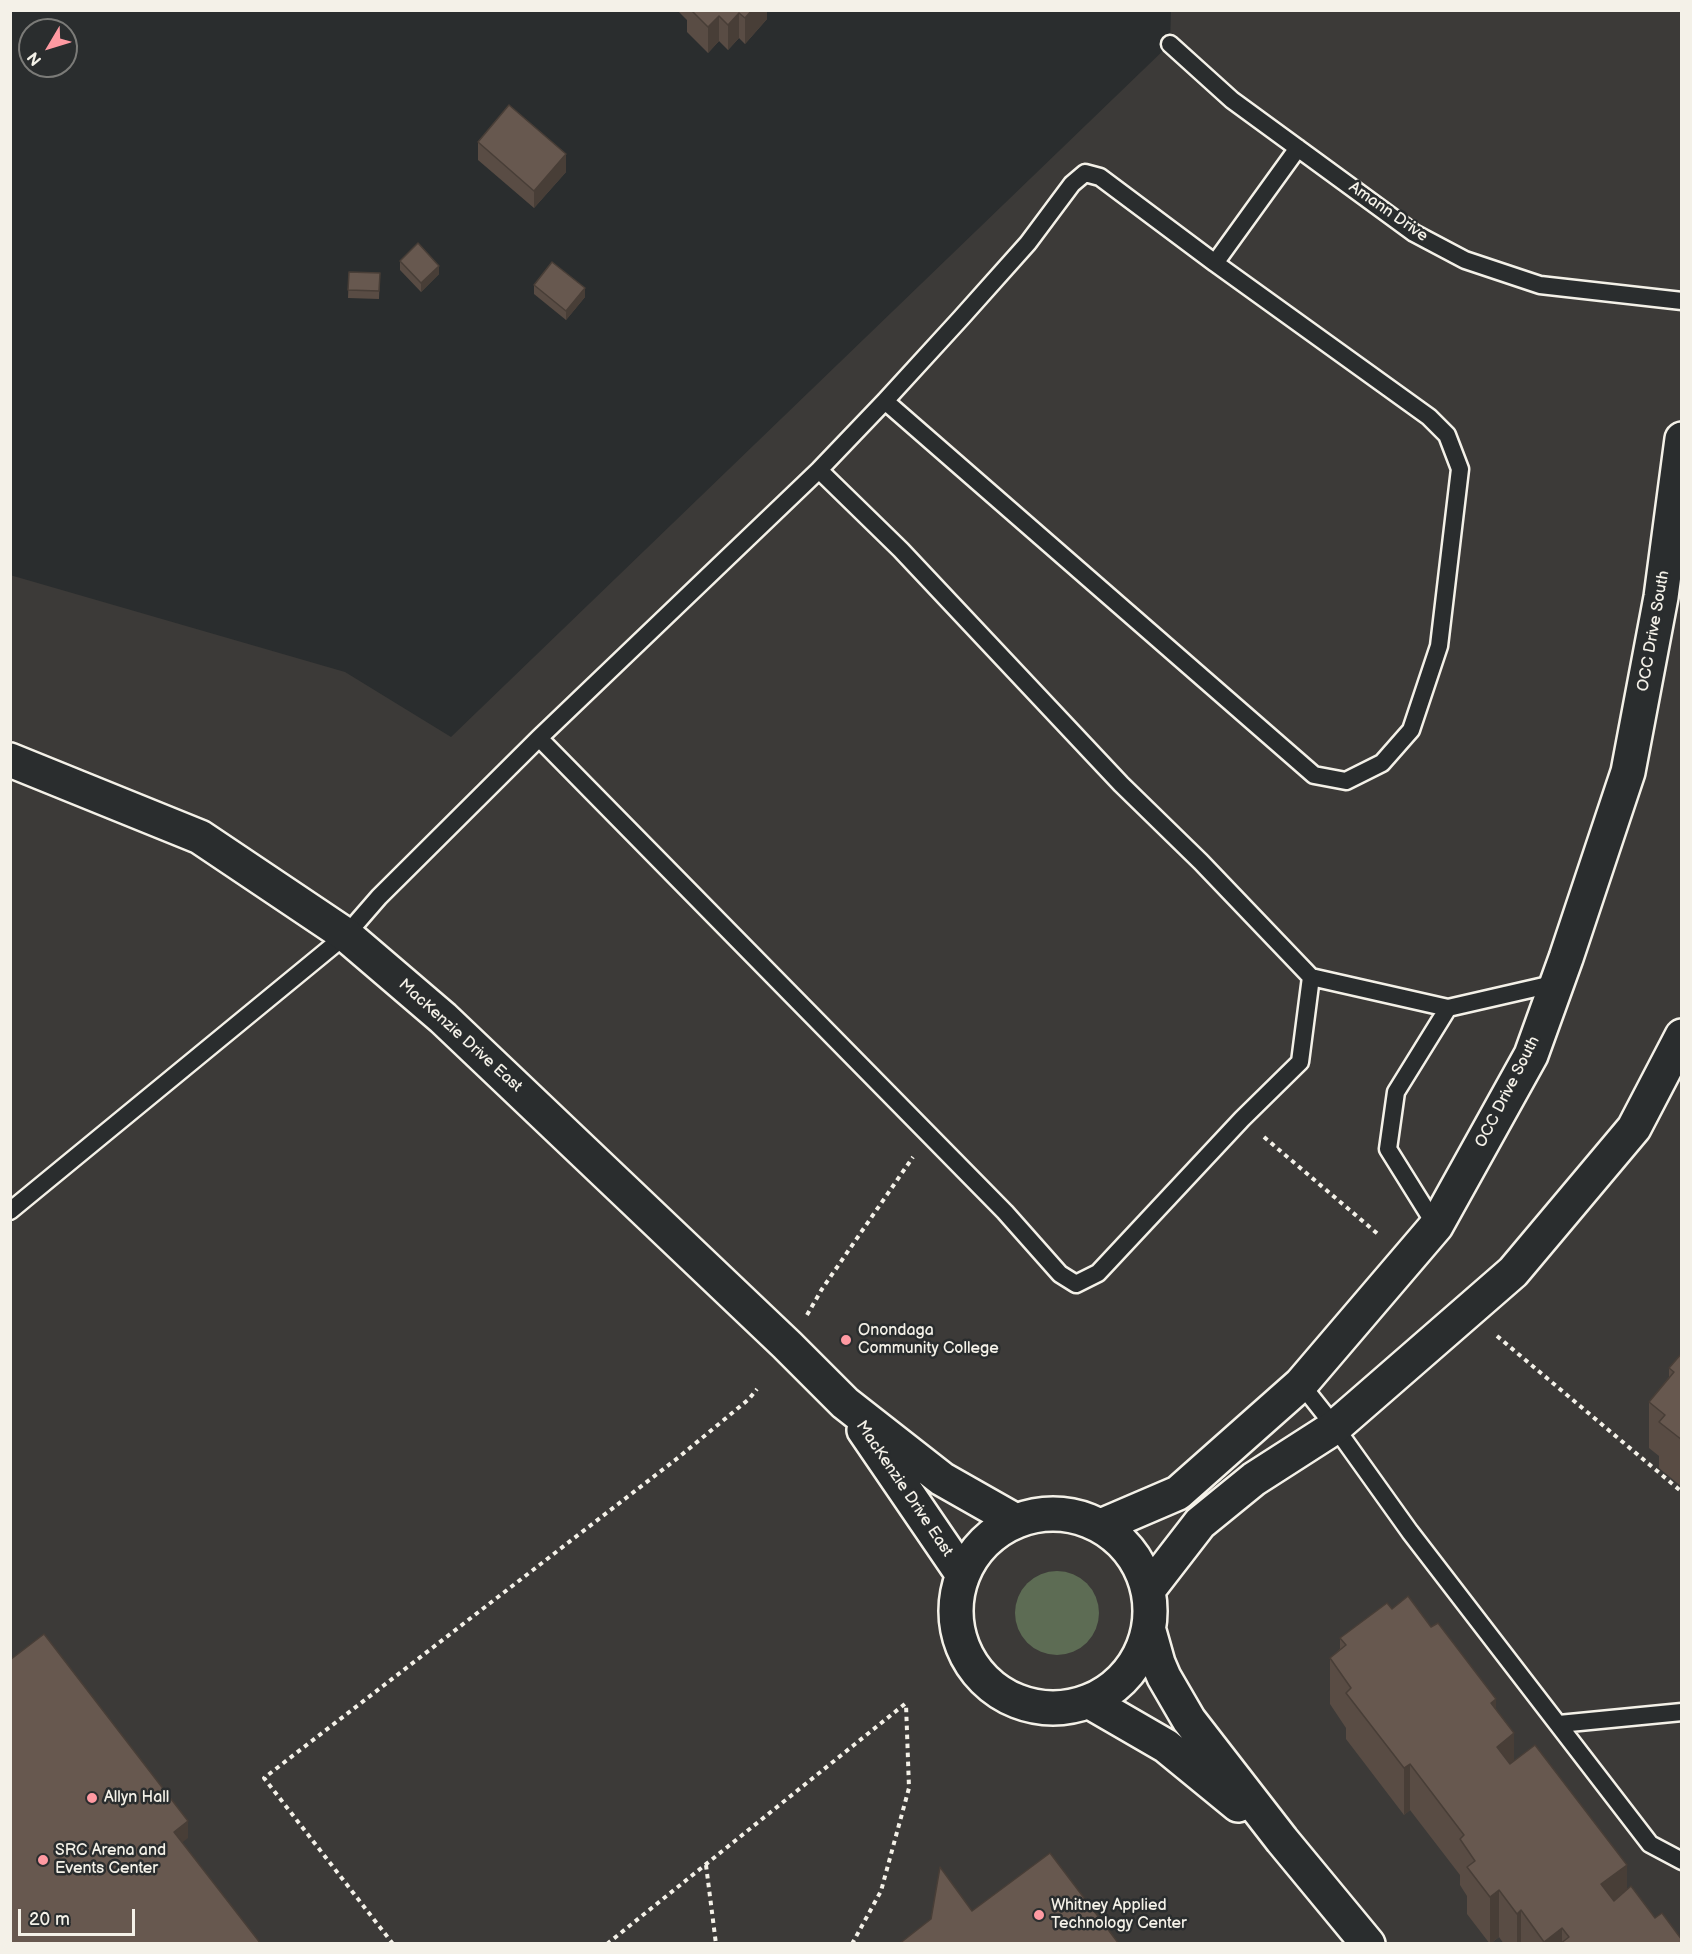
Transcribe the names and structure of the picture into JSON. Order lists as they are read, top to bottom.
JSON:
{
  "streets": {
    "street": ["OCC Drive South", "MacKenzie Drive East"],
    "lane": ["Amann Drive"]
  },
  "crossings": [
    ["OCC Drive South", "MacKenzie Drive East"]
  ],
  "places": [
    "Onondaga Community College",
    "Allyn Hall",
    "SRC Arena and Events Center",
    "Whitney Applied Technology Center"
  ],
  "scale_bar": "20 m",
  "north": "bottom left"
}
